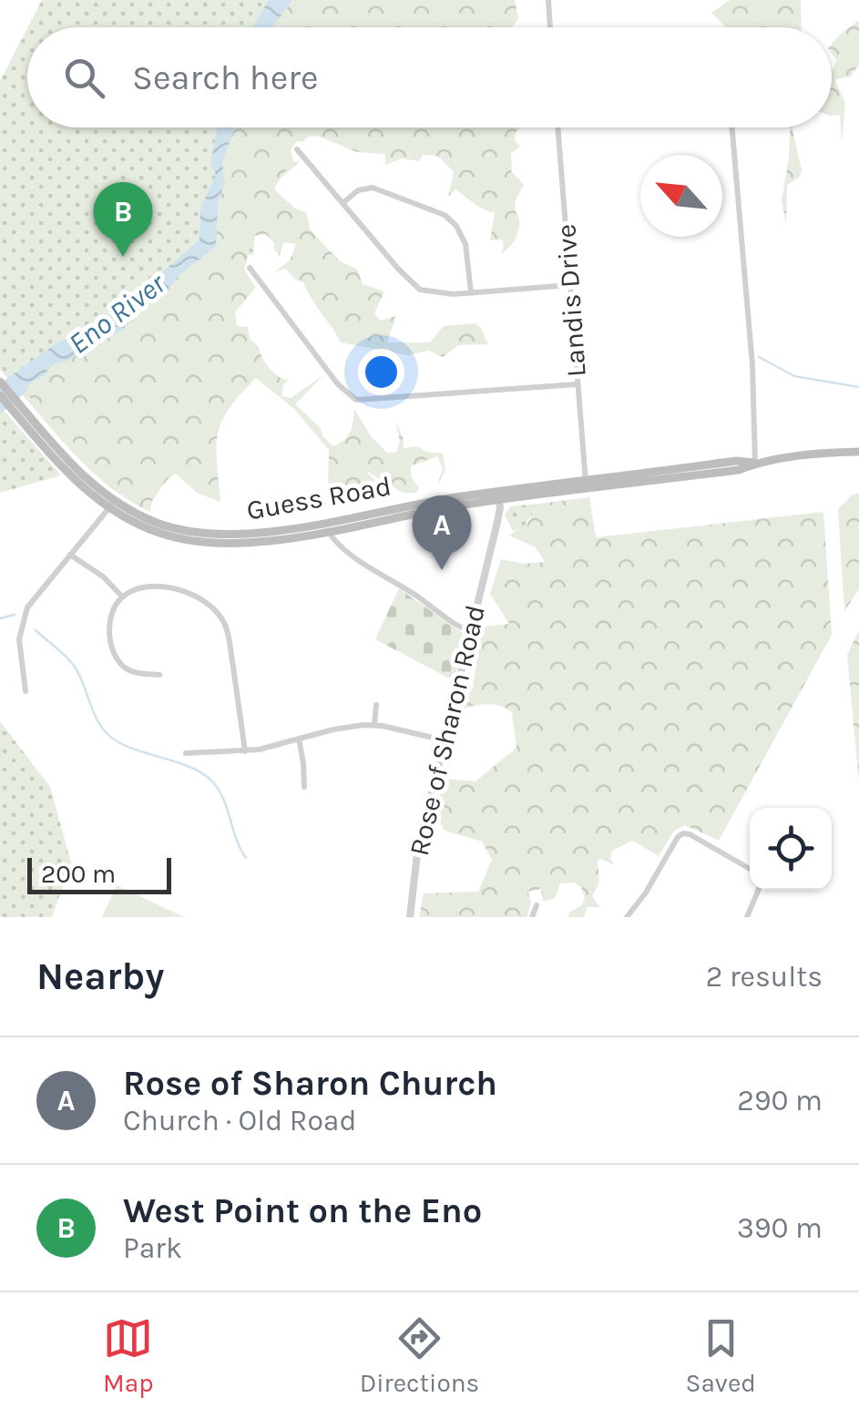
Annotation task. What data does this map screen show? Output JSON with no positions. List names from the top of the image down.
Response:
{
  "streets": {
    "main road": ["Guess Road"],
    "street": ["Landis Drive", "Rose of Sharon Road"]
  },
  "crossings": [
    ["Landis Drive", "Guess Road"],
    ["Guess Road", "Rose of Sharon Road"]
  ],
  "water": ["Eno River"],
  "scale_bar": "200 m",
  "north": "top left",
  "page": {
    "search": "Search here",
    "pins": ["B", "A"],
    "scale": "200 m",
    "heading": ["Nearby", "2 results"],
    "list": [
      {
        "mark": "A",
        "name": "Rose of Sharon Church",
        "note": "Church · Old Road",
        "value": "290 m"
      },
      {
        "mark": "B",
        "name": "West Point on the Eno",
        "note": "Park",
        "value": "390 m"
      }
    ],
    "nav": ["Map", "Directions", "Saved"]
  }
}
